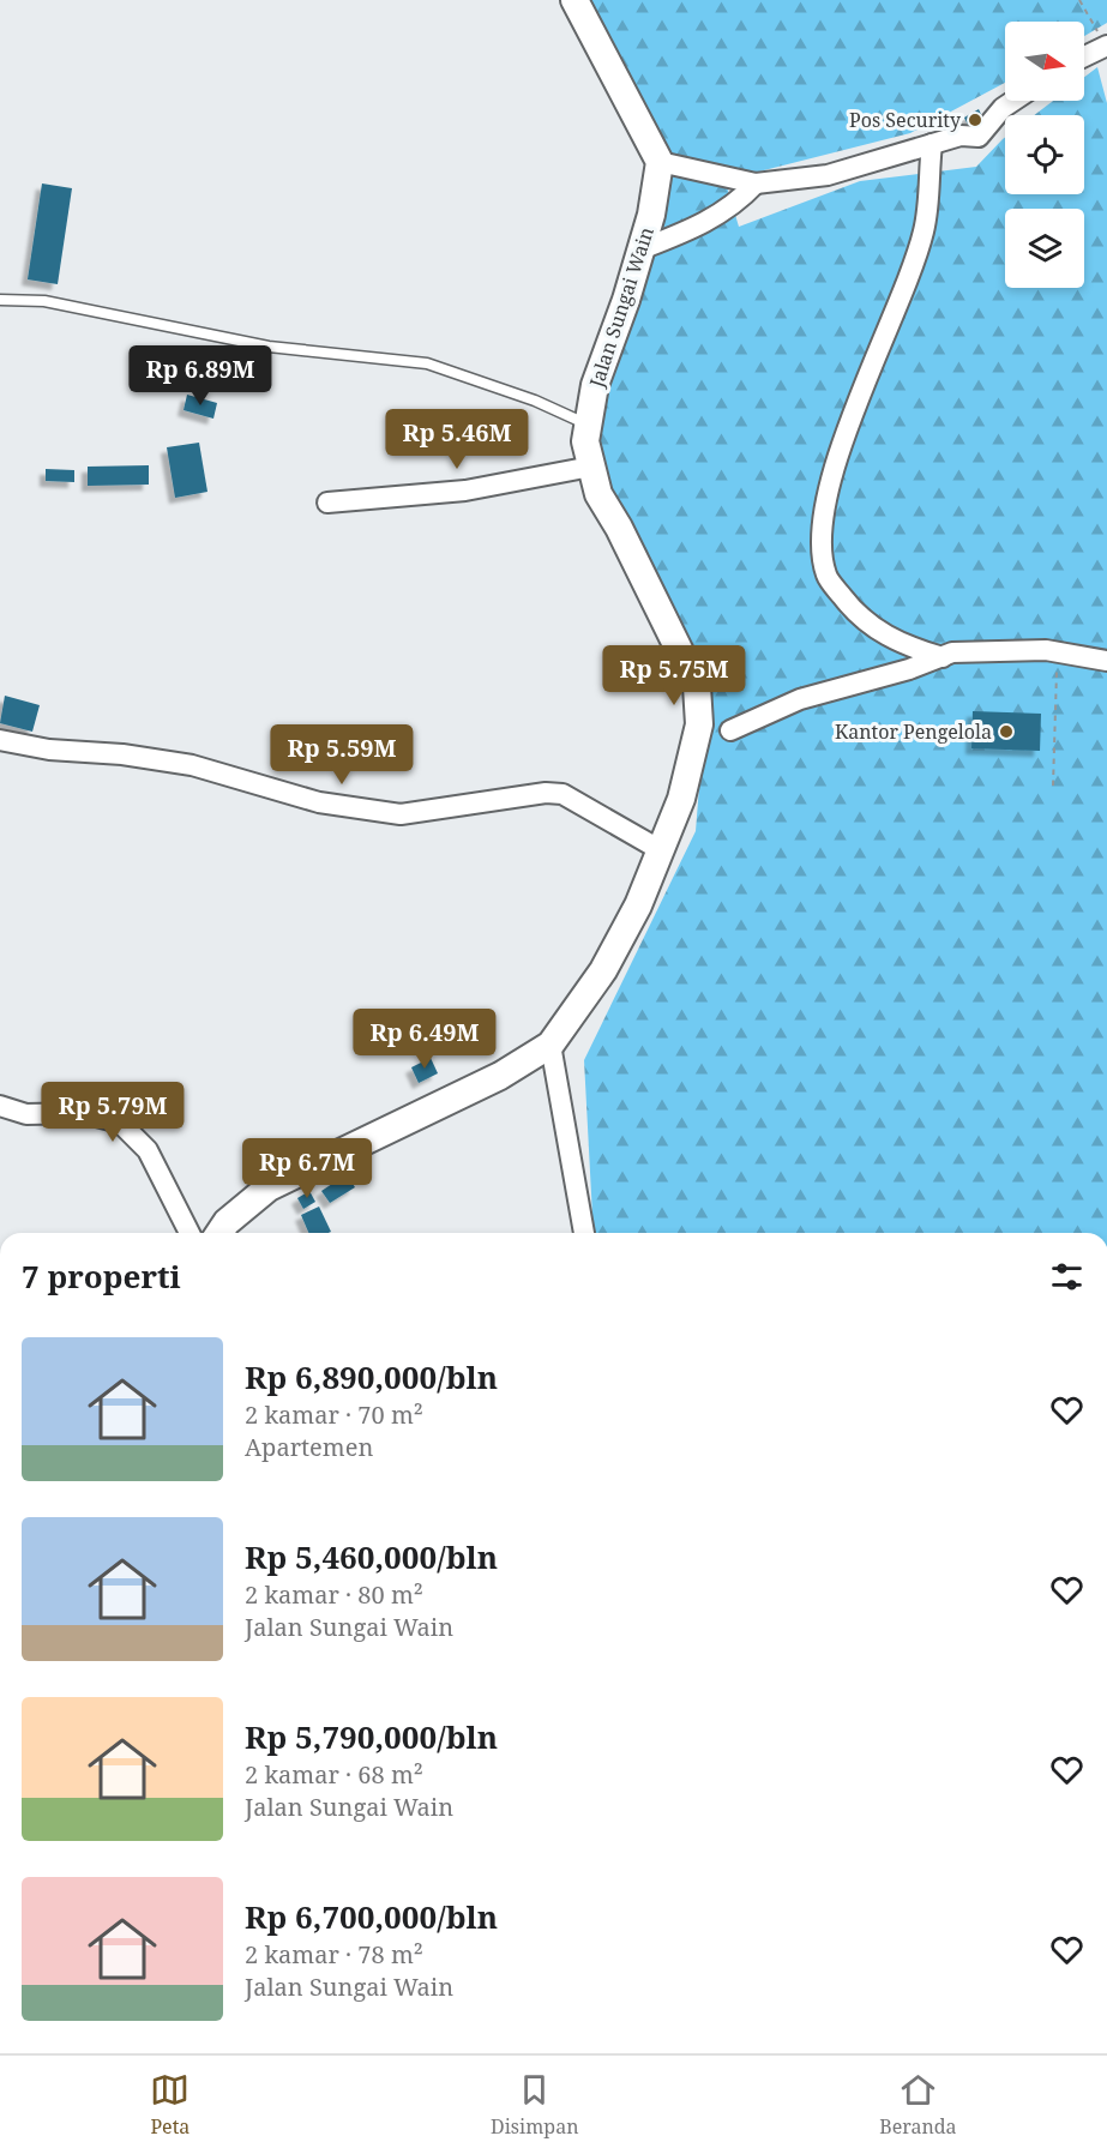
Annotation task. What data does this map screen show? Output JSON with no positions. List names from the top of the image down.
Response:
{
  "streets": {
    "street": ["Jalan Sungai Wain"]
  },
  "places": ["Pos Security", "Kantor Pengelola"],
  "north": "right",
  "page": {
    "price": [
      "Rp 6.89M",
      "Rp 5.46M",
      "Rp 5.75M",
      "Rp 5.59M",
      "Rp 6.49M",
      "Rp 5.79M",
      "Rp 6.7M"
    ],
    "heading": "7 properti",
    "list": [
      {
        "name": "Rp 6,890,000/bln",
        "note": "2 kamar · 70 m² · Apartemen"
      },
      {
        "name": "Rp 5,460,000/bln",
        "note": "2 kamar · 80 m² · Jalan Sungai Wain"
      },
      {
        "name": "Rp 5,790,000/bln",
        "note": "2 kamar · 68 m² · Jalan Sungai Wain"
      },
      {
        "name": "Rp 6,700,000/bln",
        "note": "2 kamar · 78 m² · Jalan Sungai Wain"
      }
    ],
    "tabs": ["Peta", "Disimpan", "Beranda"]
  }
}
